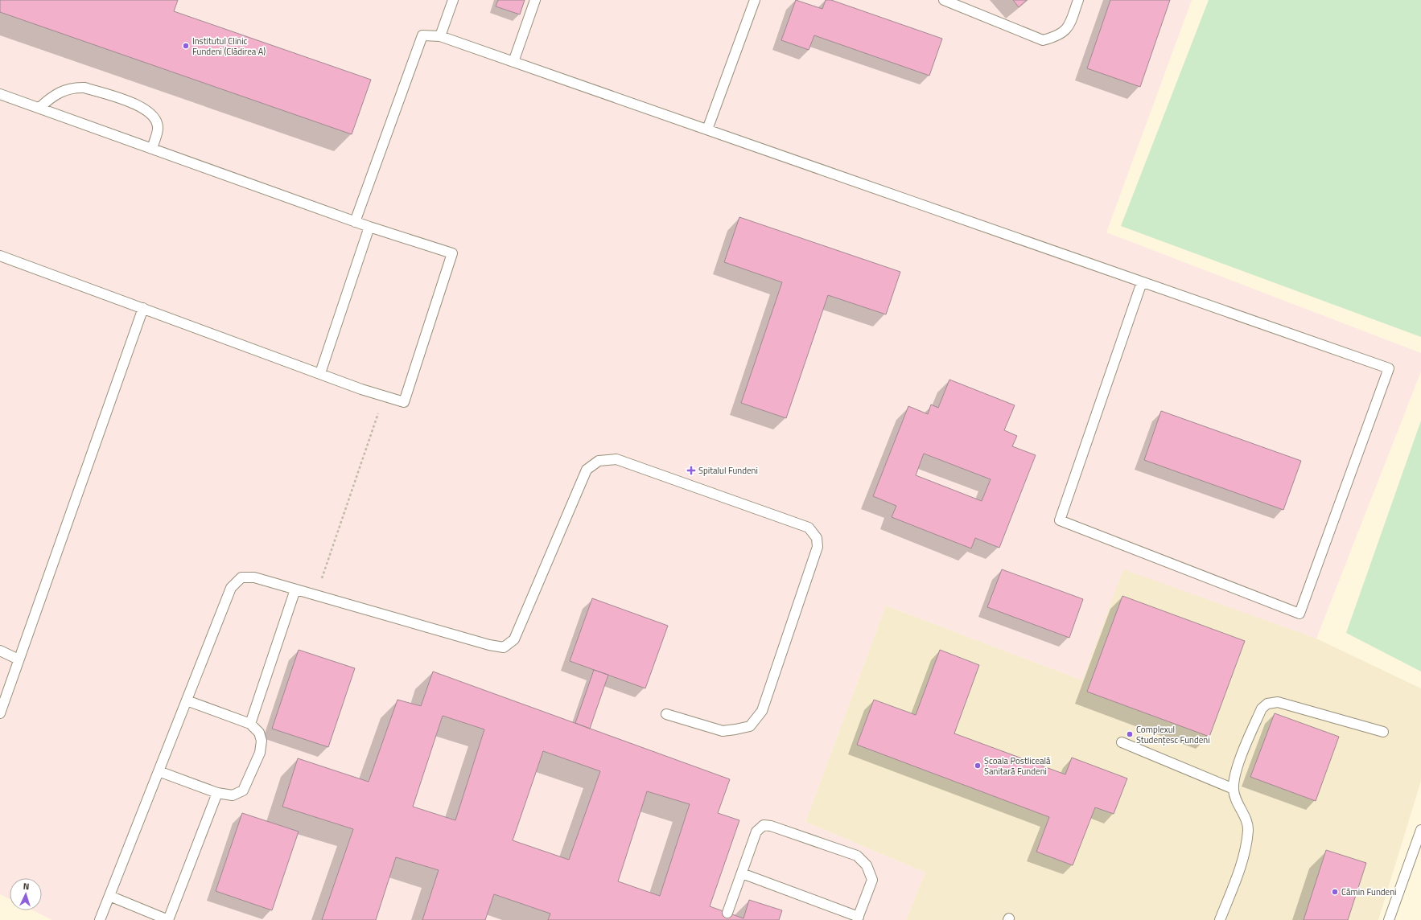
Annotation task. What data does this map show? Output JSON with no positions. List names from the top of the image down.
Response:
{
  "places": {
    "other": [
      "Institutul Clinic Fundeni (Clădirea A)",
      "Complexul Studențesc Fundeni",
      "Școala Postliceală Sanitară Fundeni",
      "Cămin Fundeni"
    ],
    "health": ["Spitalul Fundeni"]
  },
  "north": "top"
}
